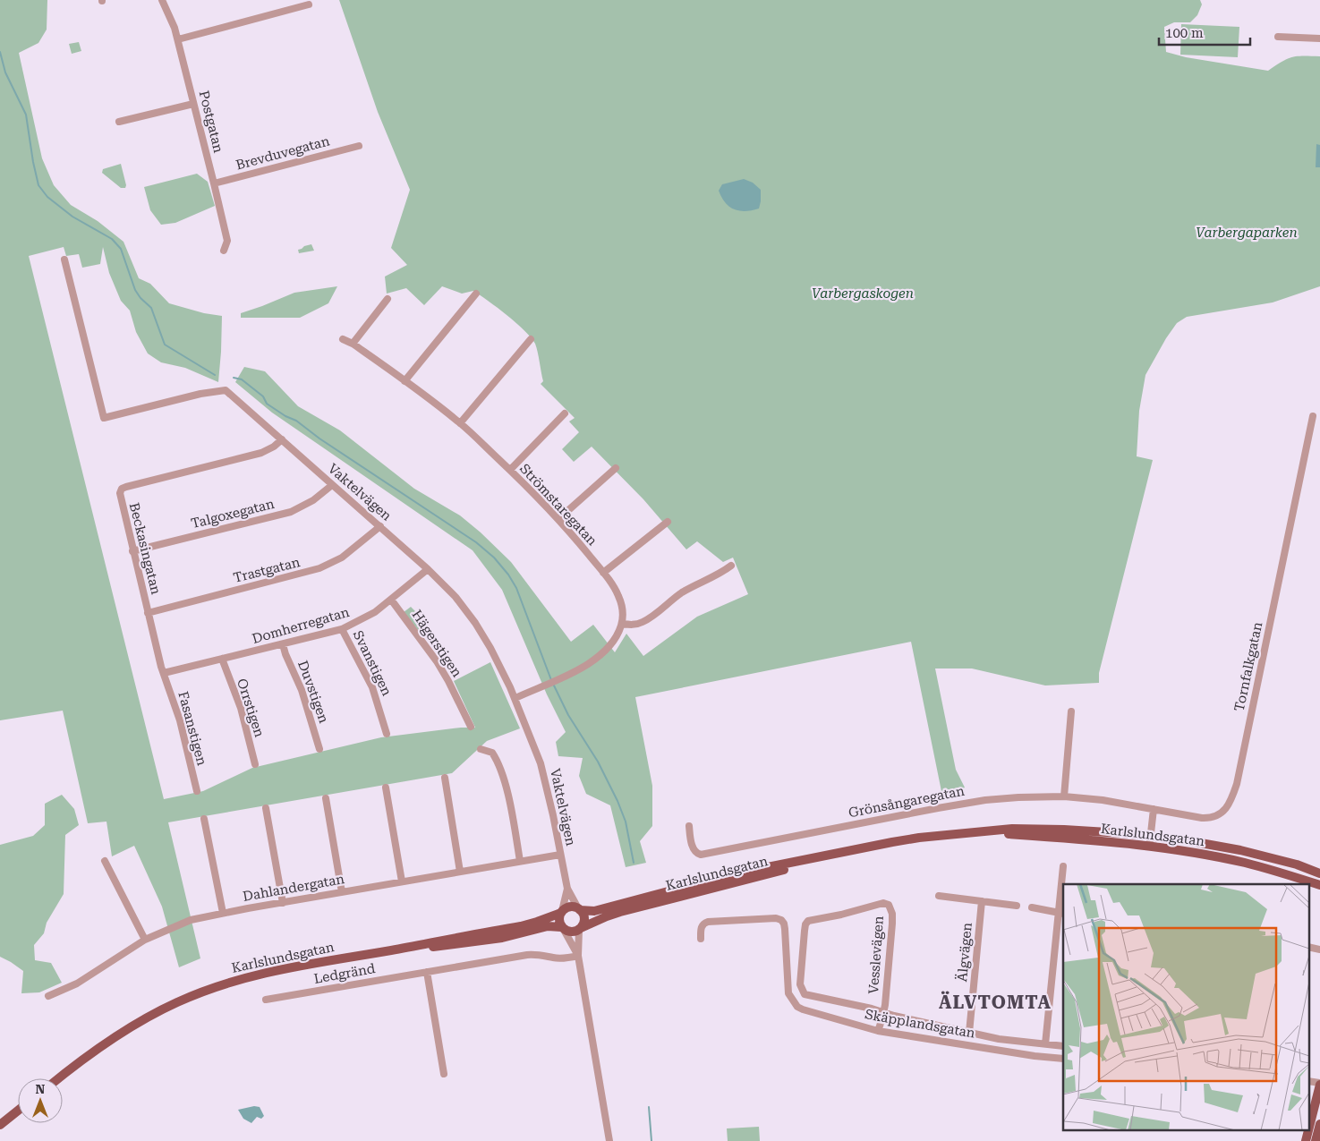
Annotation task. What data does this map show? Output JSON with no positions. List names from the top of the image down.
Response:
{
  "streets": {
    "main road": ["Karlslundsgatan"],
    "street": [
      "Postgatan",
      "Brevduvegatan",
      "Vaktelvägen",
      "Strömstaregatan",
      "Talgoxegatan",
      "Beckasingatan",
      "Trastgatan",
      "Domherregatan",
      "Hägerstigen",
      "Svanstigen",
      "Tornfalkgatan",
      "Duvstigen",
      "Orrstigen",
      "Fasanstigen",
      "Grönsångaregatan",
      "Dahlandergatan",
      "Älgvägen",
      "Vesslevägen",
      "Ledgränd",
      "Skäpplandsgatan"
    ]
  },
  "crossings": [
    ["Postgatan", "Brevduvegatan"],
    ["Vaktelvägen", "Strömstaregatan"],
    ["Vaktelvägen", "Talgoxegatan"],
    ["Vaktelvägen", "Beckasingatan"],
    ["Vaktelvägen", "Trastgatan"],
    ["Vaktelvägen", "Domherregatan"],
    ["Vaktelvägen", "Karlslundsgatan"],
    ["Vaktelvägen", "Dahlandergatan"],
    ["Talgoxegatan", "Beckasingatan"],
    ["Beckasingatan", "Trastgatan"],
    ["Beckasingatan", "Domherregatan"],
    ["Beckasingatan", "Fasanstigen"],
    ["Domherregatan", "Hägerstigen"],
    ["Domherregatan", "Svanstigen"],
    ["Domherregatan", "Duvstigen"],
    ["Domherregatan", "Orrstigen"],
    ["Domherregatan", "Fasanstigen"],
    ["Tornfalkgatan", "Grönsångaregatan"],
    ["Vesslevägen", "Skäpplandsgatan"]
  ],
  "districts": ["ÄLVTOMTA"],
  "parks": ["Varbergaparken", "Varbergaskogen"],
  "scale_bar": "100 m",
  "north": "top"
}
